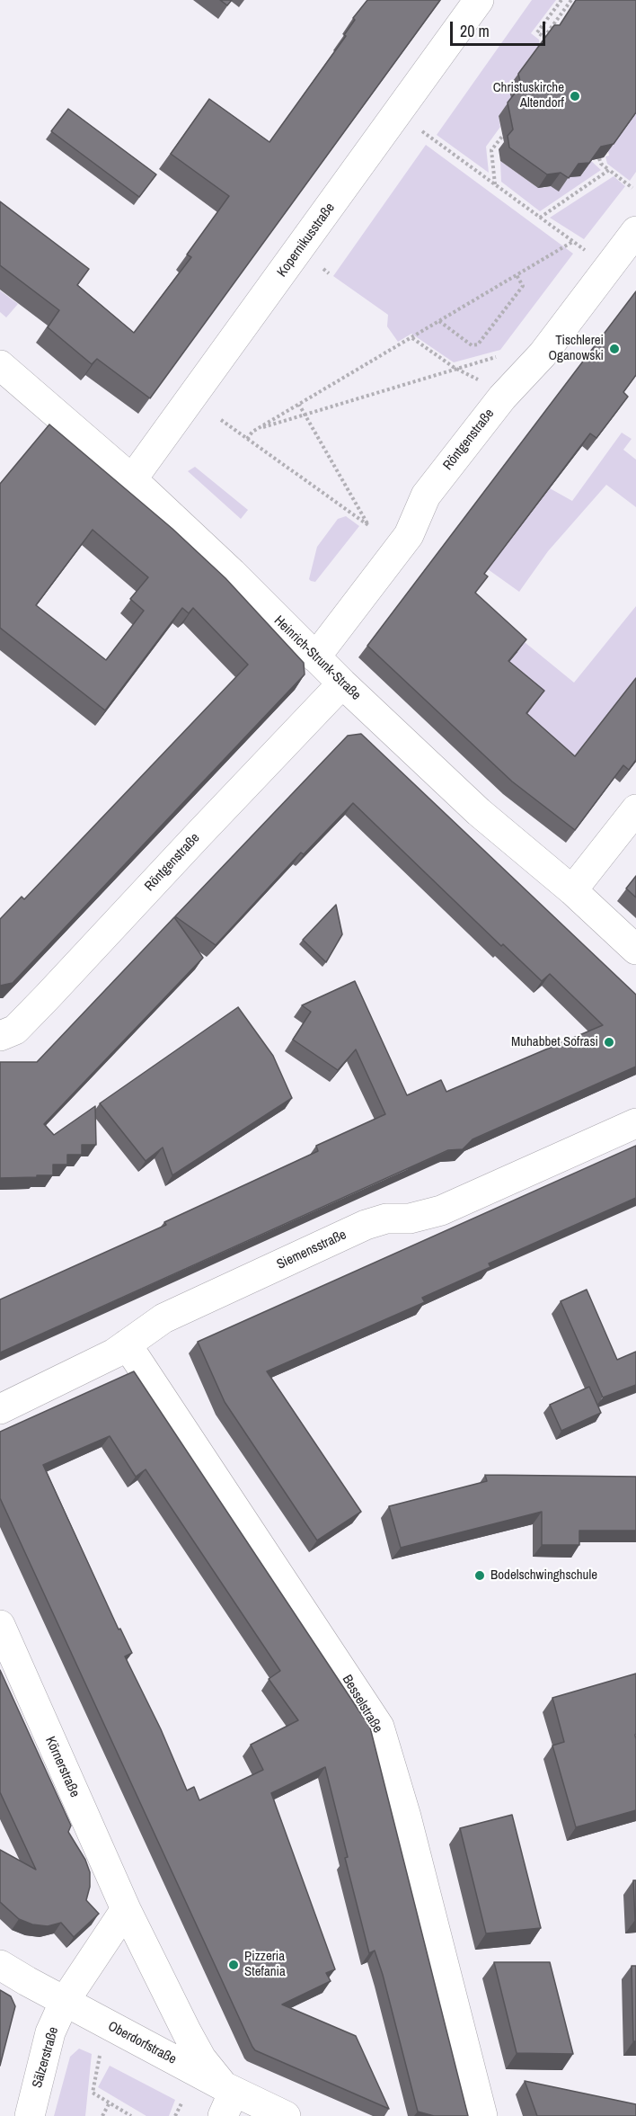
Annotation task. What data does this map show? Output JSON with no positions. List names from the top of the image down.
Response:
{
  "streets": {
    "street": [
      "Kopernikusstraße",
      "Röntgenstraße",
      "Heinrich-Strunk-Straße",
      "Siemensstraße",
      "Besselstraße",
      "Körnerstraße",
      "Oberdorfstraße",
      "Sälzerstraße"
    ]
  },
  "crossings": [
    ["Kopernikusstraße", "Heinrich-Strunk-Straße"],
    ["Röntgenstraße", "Heinrich-Strunk-Straße"],
    ["Siemensstraße", "Besselstraße"],
    ["Körnerstraße", "Oberdorfstraße"],
    ["Oberdorfstraße", "Sälzerstraße"]
  ],
  "places": [
    "Christuskirche Altendorf",
    "Tischlerei Oganowski",
    "Muhabbet Sofrasi",
    "Bodelschwinghschule",
    "Pizzeria Stefania"
  ],
  "scale_bar": "20 m"
}
